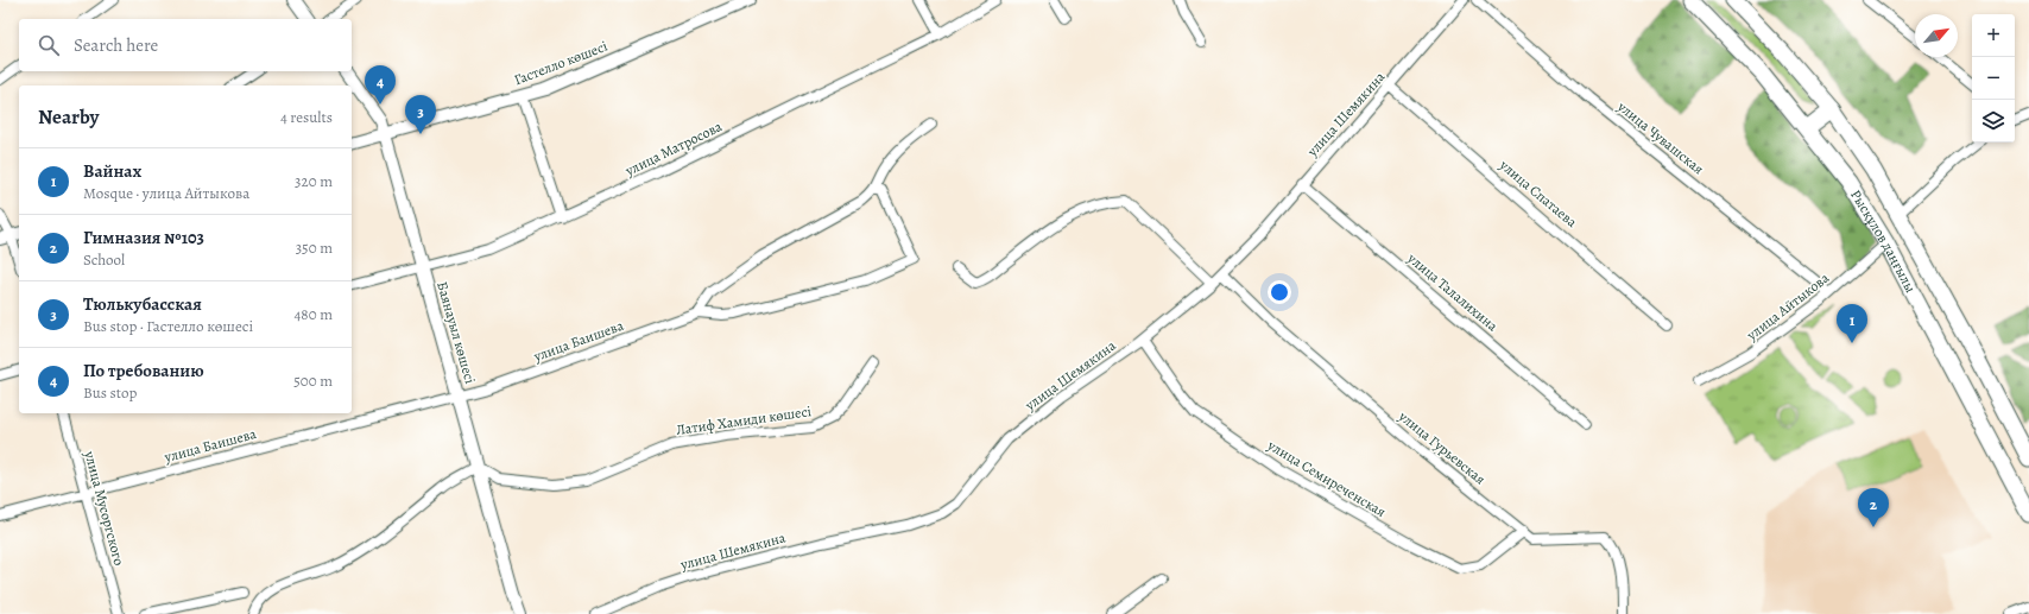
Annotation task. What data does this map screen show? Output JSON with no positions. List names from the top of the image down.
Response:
{
  "streets": {
    "main road": ["Рысқұлов даңғылы"],
    "street": [
      "Гастелло көшесі",
      "улица Шемякина",
      "улица Чувашская",
      "улица Матросова",
      "улица Спатаева",
      "улица Талалихина",
      "улица Айтыкова",
      "Баянауыл көшесі",
      "улица Баишева",
      "Латиф Хамиди көшесі",
      "улица Гурьевская",
      "улица Семиреченская",
      "улица Мусоргского"
    ]
  },
  "crossings": [
    ["Гастелло көшесі", "Баянауыл көшесі"],
    ["улица Шемякина", "улица Спатаева"],
    ["улица Шемякина", "улица Талалихина"],
    ["улица Шемякина", "улица Гурьевская"],
    ["улица Шемякина", "улица Семиреченская"],
    ["улица Чувашская", "улица Айтыкова"],
    ["улица Матросова", "Баянауыл көшесі"],
    ["Рысқұлов даңғылы", "улица Айтыкова"],
    ["Баянауыл көшесі", "улица Баишева"],
    ["Баянауыл көшесі", "Латиф Хамиди көшесі"],
    ["улица Баишева", "улица Мусоргского"],
    ["улица Гурьевская", "улица Семиреченская"]
  ],
  "north": "top right",
  "page": {
    "map_buttons": ["+", "−"],
    "search": "Search here",
    "pins": [
      "4",
      "3",
      "1",
      "2"
    ],
    "heading": ["Nearby", "4 results"],
    "list": [
      {
        "mark": "1",
        "name": "Вайнах",
        "note": "Mosque · улица Айтыкова",
        "value": "320 m"
      },
      {
        "mark": "2",
        "name": "Гимназия №103",
        "note": "School",
        "value": "350 m"
      },
      {
        "mark": "3",
        "name": "Тюлькубасская",
        "note": "Bus stop · Гастелло көшесі",
        "value": "480 m"
      },
      {
        "mark": "4",
        "name": "По требованию",
        "note": "Bus stop",
        "value": "500 m"
      }
    ]
  }
}
